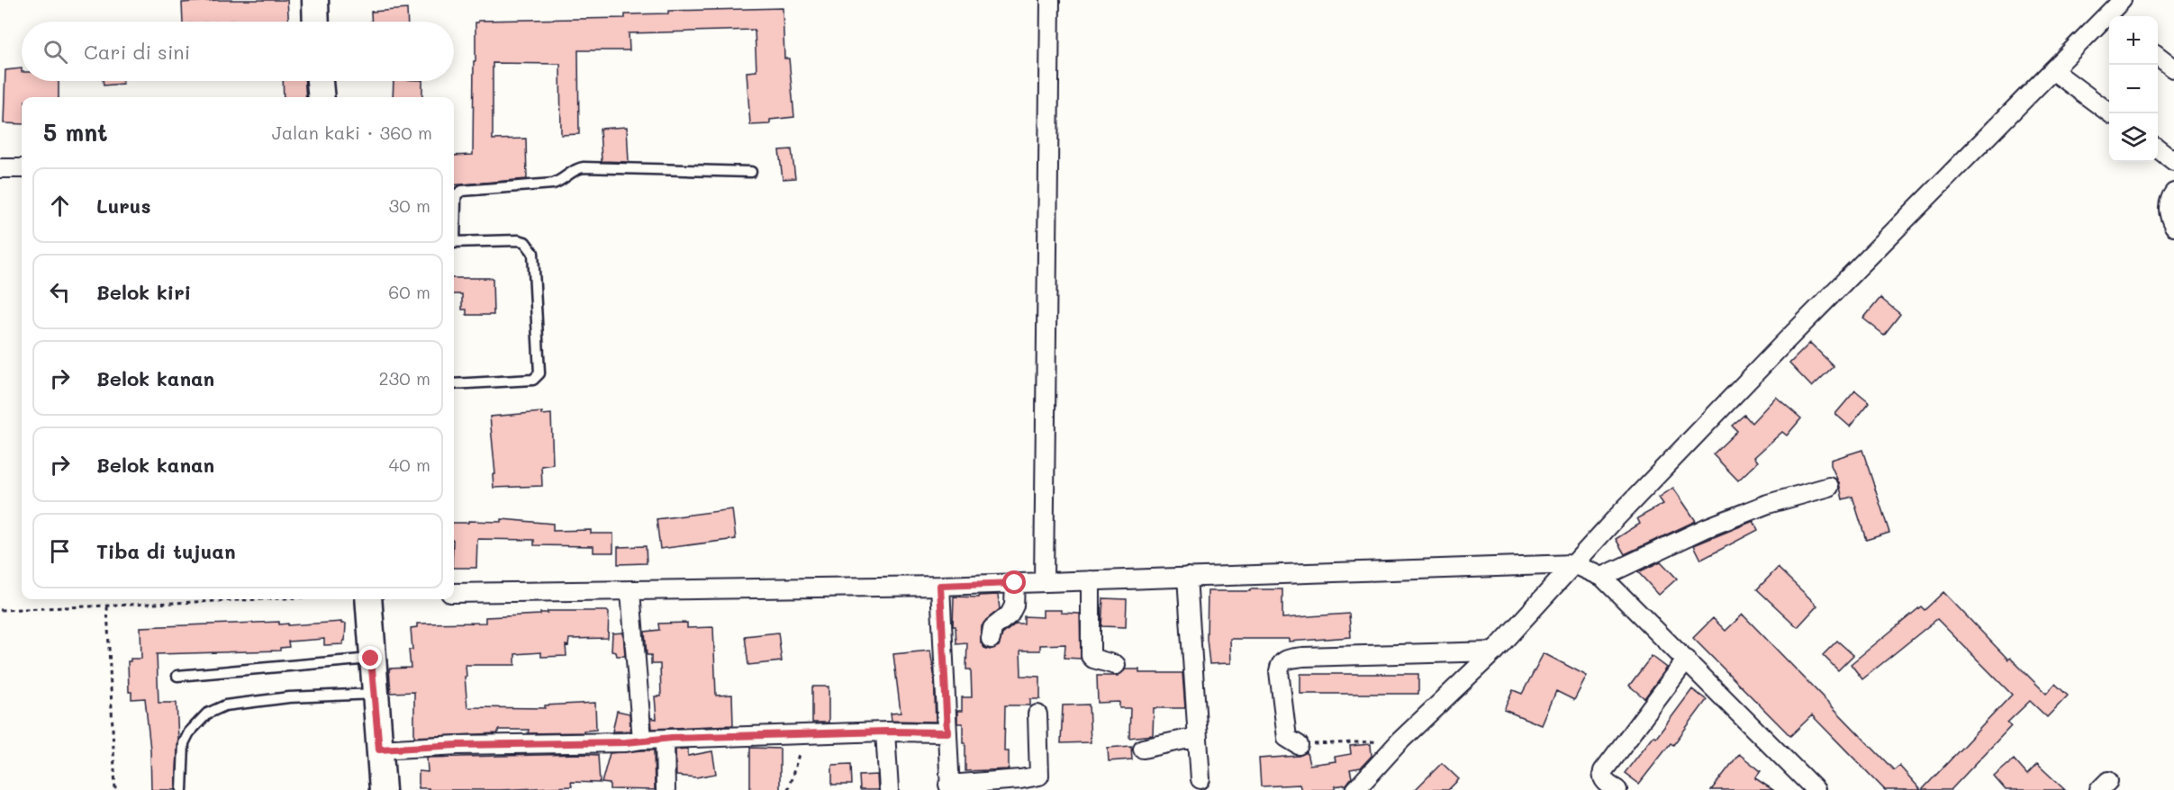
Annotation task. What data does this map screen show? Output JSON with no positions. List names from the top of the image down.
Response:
{
  "page": {
    "map_buttons": ["+", "−"],
    "search": "Cari di sini",
    "heading": ["5 mnt", "Jalan kaki · 360 m"],
    "list": [
      ["Lurus", "30 m"],
      ["Belok kiri", "60 m"],
      ["Belok kanan", "230 m"],
      ["Belok kanan", "40 m"],
      "Tiba di tujuan"
    ]
  }
}
